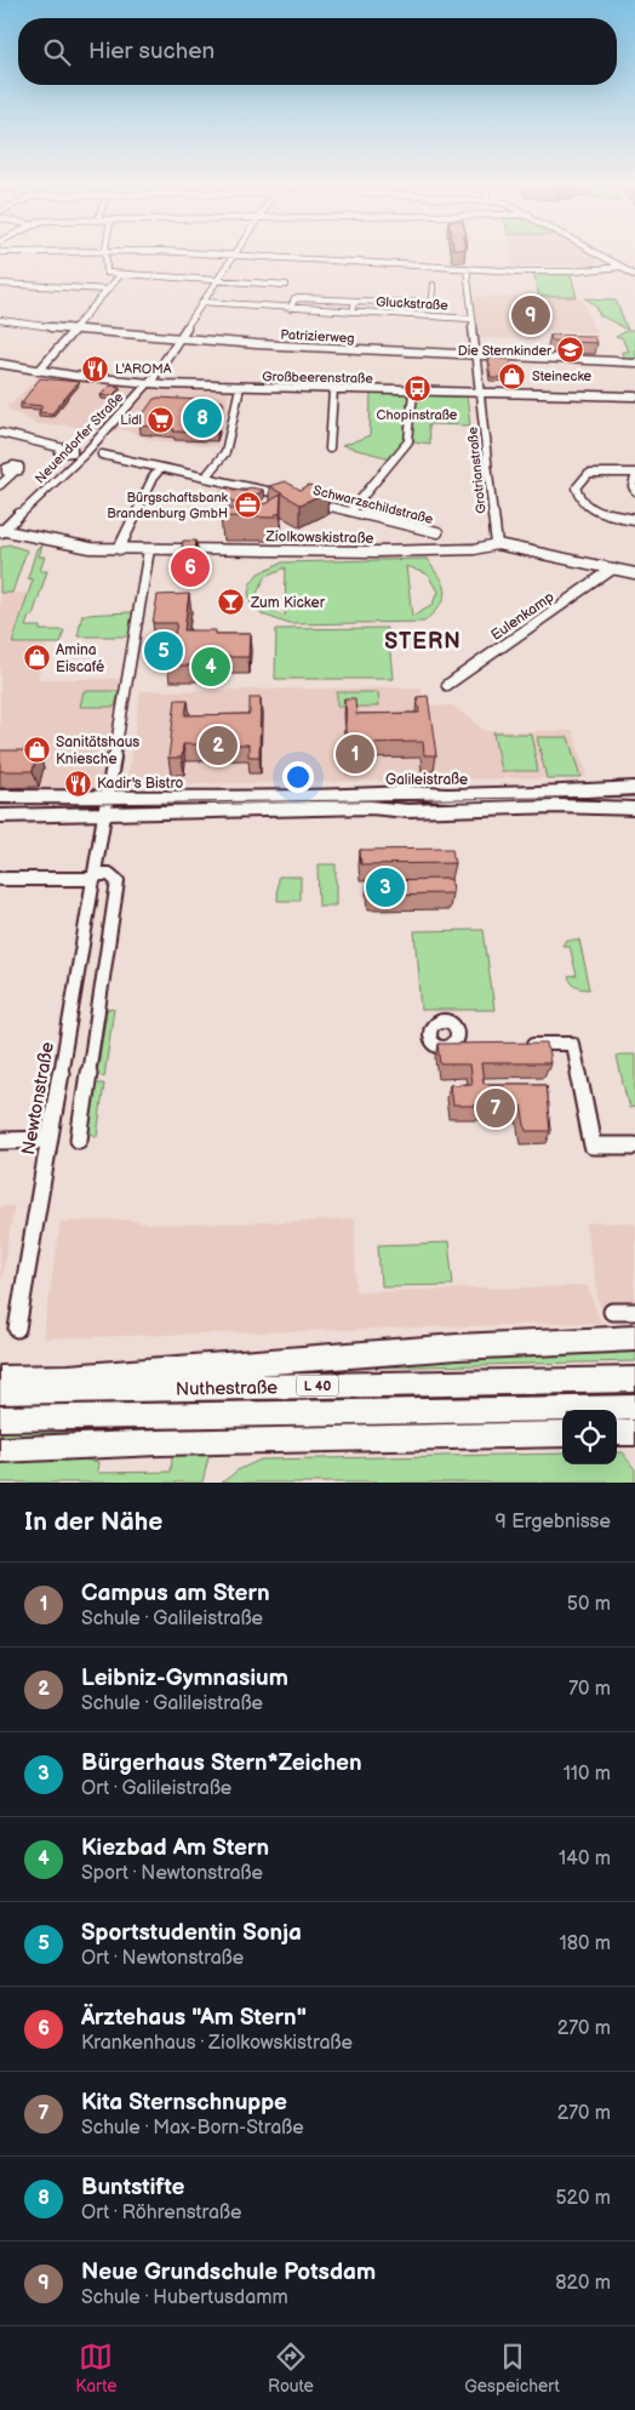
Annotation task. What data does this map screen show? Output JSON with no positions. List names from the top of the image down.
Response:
{
  "streets": {
    "highway": ["L 40", "Nuthestraße"],
    "street": [
      "Gluckstraße",
      "Patrizierweg",
      "Großbeerenstraße",
      "Neuendorfer Straße",
      "Grotrianstraße",
      "Schwarzschildstraße",
      "Ziolkowskistraße",
      "Eulenkamp",
      "Galileistraße",
      "Newtonstraße"
    ]
  },
  "crossings": [
    ["Gluckstraße", "Neuendorfer Straße"],
    ["Patrizierweg", "Neuendorfer Straße"],
    ["Patrizierweg", "Grotrianstraße"],
    ["Großbeerenstraße", "Neuendorfer Straße"],
    ["Großbeerenstraße", "Grotrianstraße"],
    ["Neuendorfer Straße", "Ziolkowskistraße"],
    ["Grotrianstraße", "Ziolkowskistraße"],
    ["Ziolkowskistraße", "Eulenkamp"],
    ["Ziolkowskistraße", "Newtonstraße"],
    ["Galileistraße", "Newtonstraße"]
  ],
  "districts": ["STERN"],
  "places": {
    "school or university": ["Die Sternkinder"],
    "restaurant": ["L'AROMA", "Kadir's Bistro"],
    "shop": ["Steinecke", "Amina Eiscafé", "Sanitätshaus Kniesche"],
    "bus stop": ["Chopinstraße"],
    "supermarket": ["Lidl"],
    "office": ["Bürgschaftsbank Brandenburg GmbH"],
    "bar": ["Zum Kicker"]
  },
  "page": {
    "search": "Hier suchen",
    "pins": [
      "9",
      "8",
      "6",
      "5",
      "4",
      "2",
      "1",
      "3",
      "7"
    ],
    "heading": ["In der Nähe", "9 Ergebnisse"],
    "list": [
      {
        "mark": "1",
        "name": "Campus am Stern",
        "note": "Schule · Galileistraße",
        "value": "50 m"
      },
      {
        "mark": "2",
        "name": "Leibniz-Gymnasium",
        "note": "Schule · Galileistraße",
        "value": "70 m"
      },
      {
        "mark": "3",
        "name": "Bürgerhaus Stern*Zeichen",
        "note": "Ort · Galileistraße",
        "value": "110 m"
      },
      {
        "mark": "4",
        "name": "Kiezbad Am Stern",
        "note": "Sport · Newtonstraße",
        "value": "140 m"
      },
      {
        "mark": "5",
        "name": "Sportstudentin Sonja",
        "note": "Ort · Newtonstraße",
        "value": "180 m"
      },
      {
        "mark": "6",
        "name": "Ärztehaus \"Am Stern\"",
        "note": "Krankenhaus · Ziolkowskistraße",
        "value": "270 m"
      },
      {
        "mark": "7",
        "name": "Kita Sternschnuppe",
        "note": "Schule · Max-Born-Straße",
        "value": "270 m"
      },
      {
        "mark": "8",
        "name": "Buntstifte",
        "note": "Ort · Röhrenstraße",
        "value": "520 m"
      },
      {
        "mark": "9",
        "name": "Neue Grundschule Potsdam",
        "note": "Schule · Hubertusdamm",
        "value": "820 m"
      }
    ],
    "nav": ["Karte", "Route", "Gespeichert"]
  }
}
